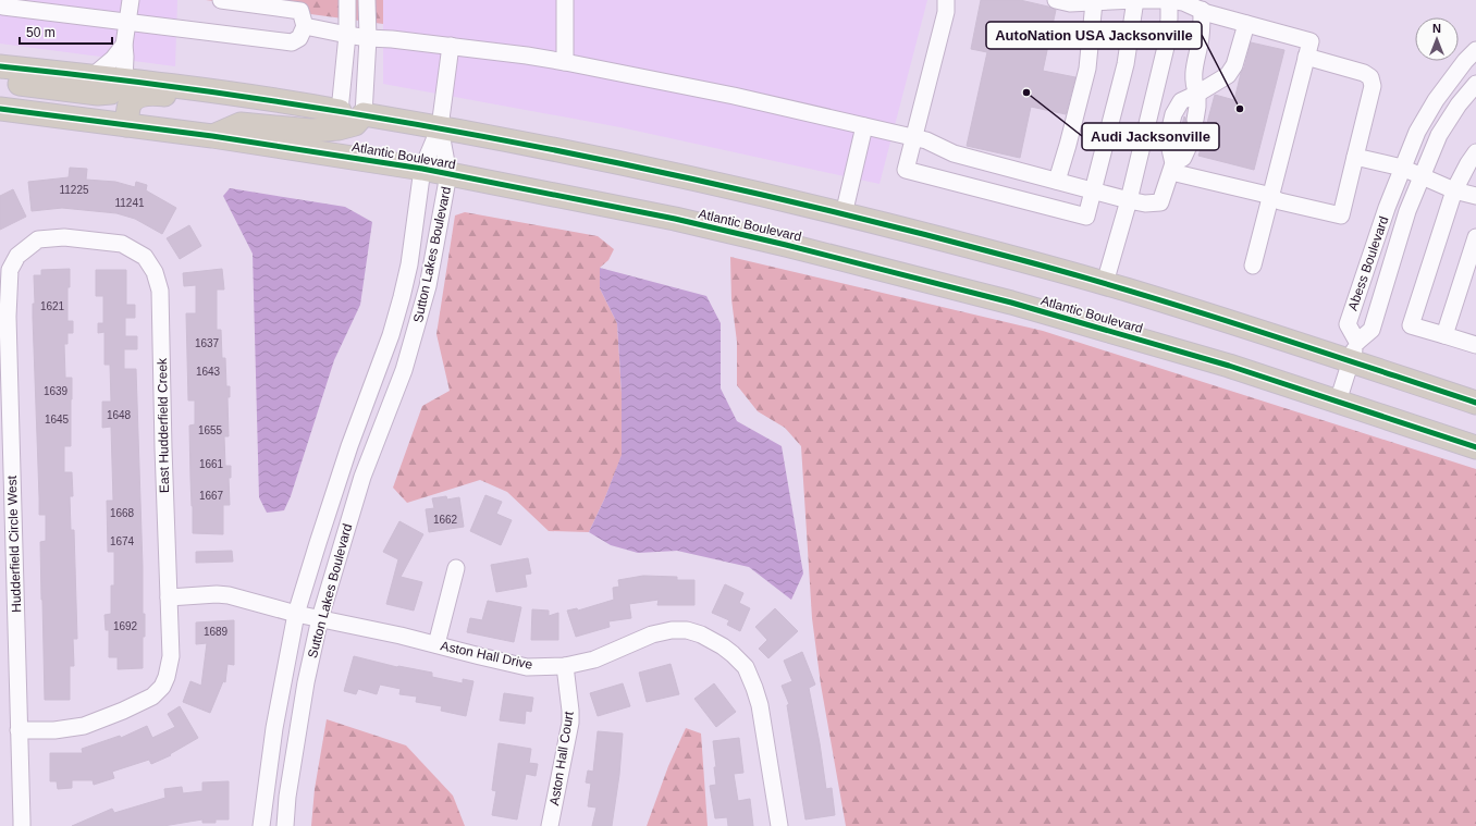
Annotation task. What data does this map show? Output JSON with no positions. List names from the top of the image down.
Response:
{
  "streets": {
    "highway": ["Atlantic Boulevard"],
    "street": [
      "Sutton Lakes Boulevard",
      "Abess Boulevard",
      "East Hudderfield Creek",
      "Hudderfield Circle West",
      "Aston Hall Drive",
      "Aston Hall Court"
    ]
  },
  "crossings": [
    ["Atlantic Boulevard", "Sutton Lakes Boulevard"],
    ["Sutton Lakes Boulevard", "Aston Hall Drive"],
    ["East Hudderfield Creek", "Hudderfield Circle West"],
    ["East Hudderfield Creek", "Aston Hall Drive"],
    ["Aston Hall Drive", "Aston Hall Court"]
  ],
  "places": ["Audi Jacksonville", "AutoNation USA Jacksonville"],
  "house_numbers": [
    "11225",
    "11241",
    "1621",
    "1637",
    "1643",
    "1639",
    "1648",
    "1645",
    "1655",
    "1661",
    "1667",
    "1668",
    "1662",
    "1674",
    "1692",
    "1689"
  ],
  "scale_bar": "50 m",
  "north": "top"
}
